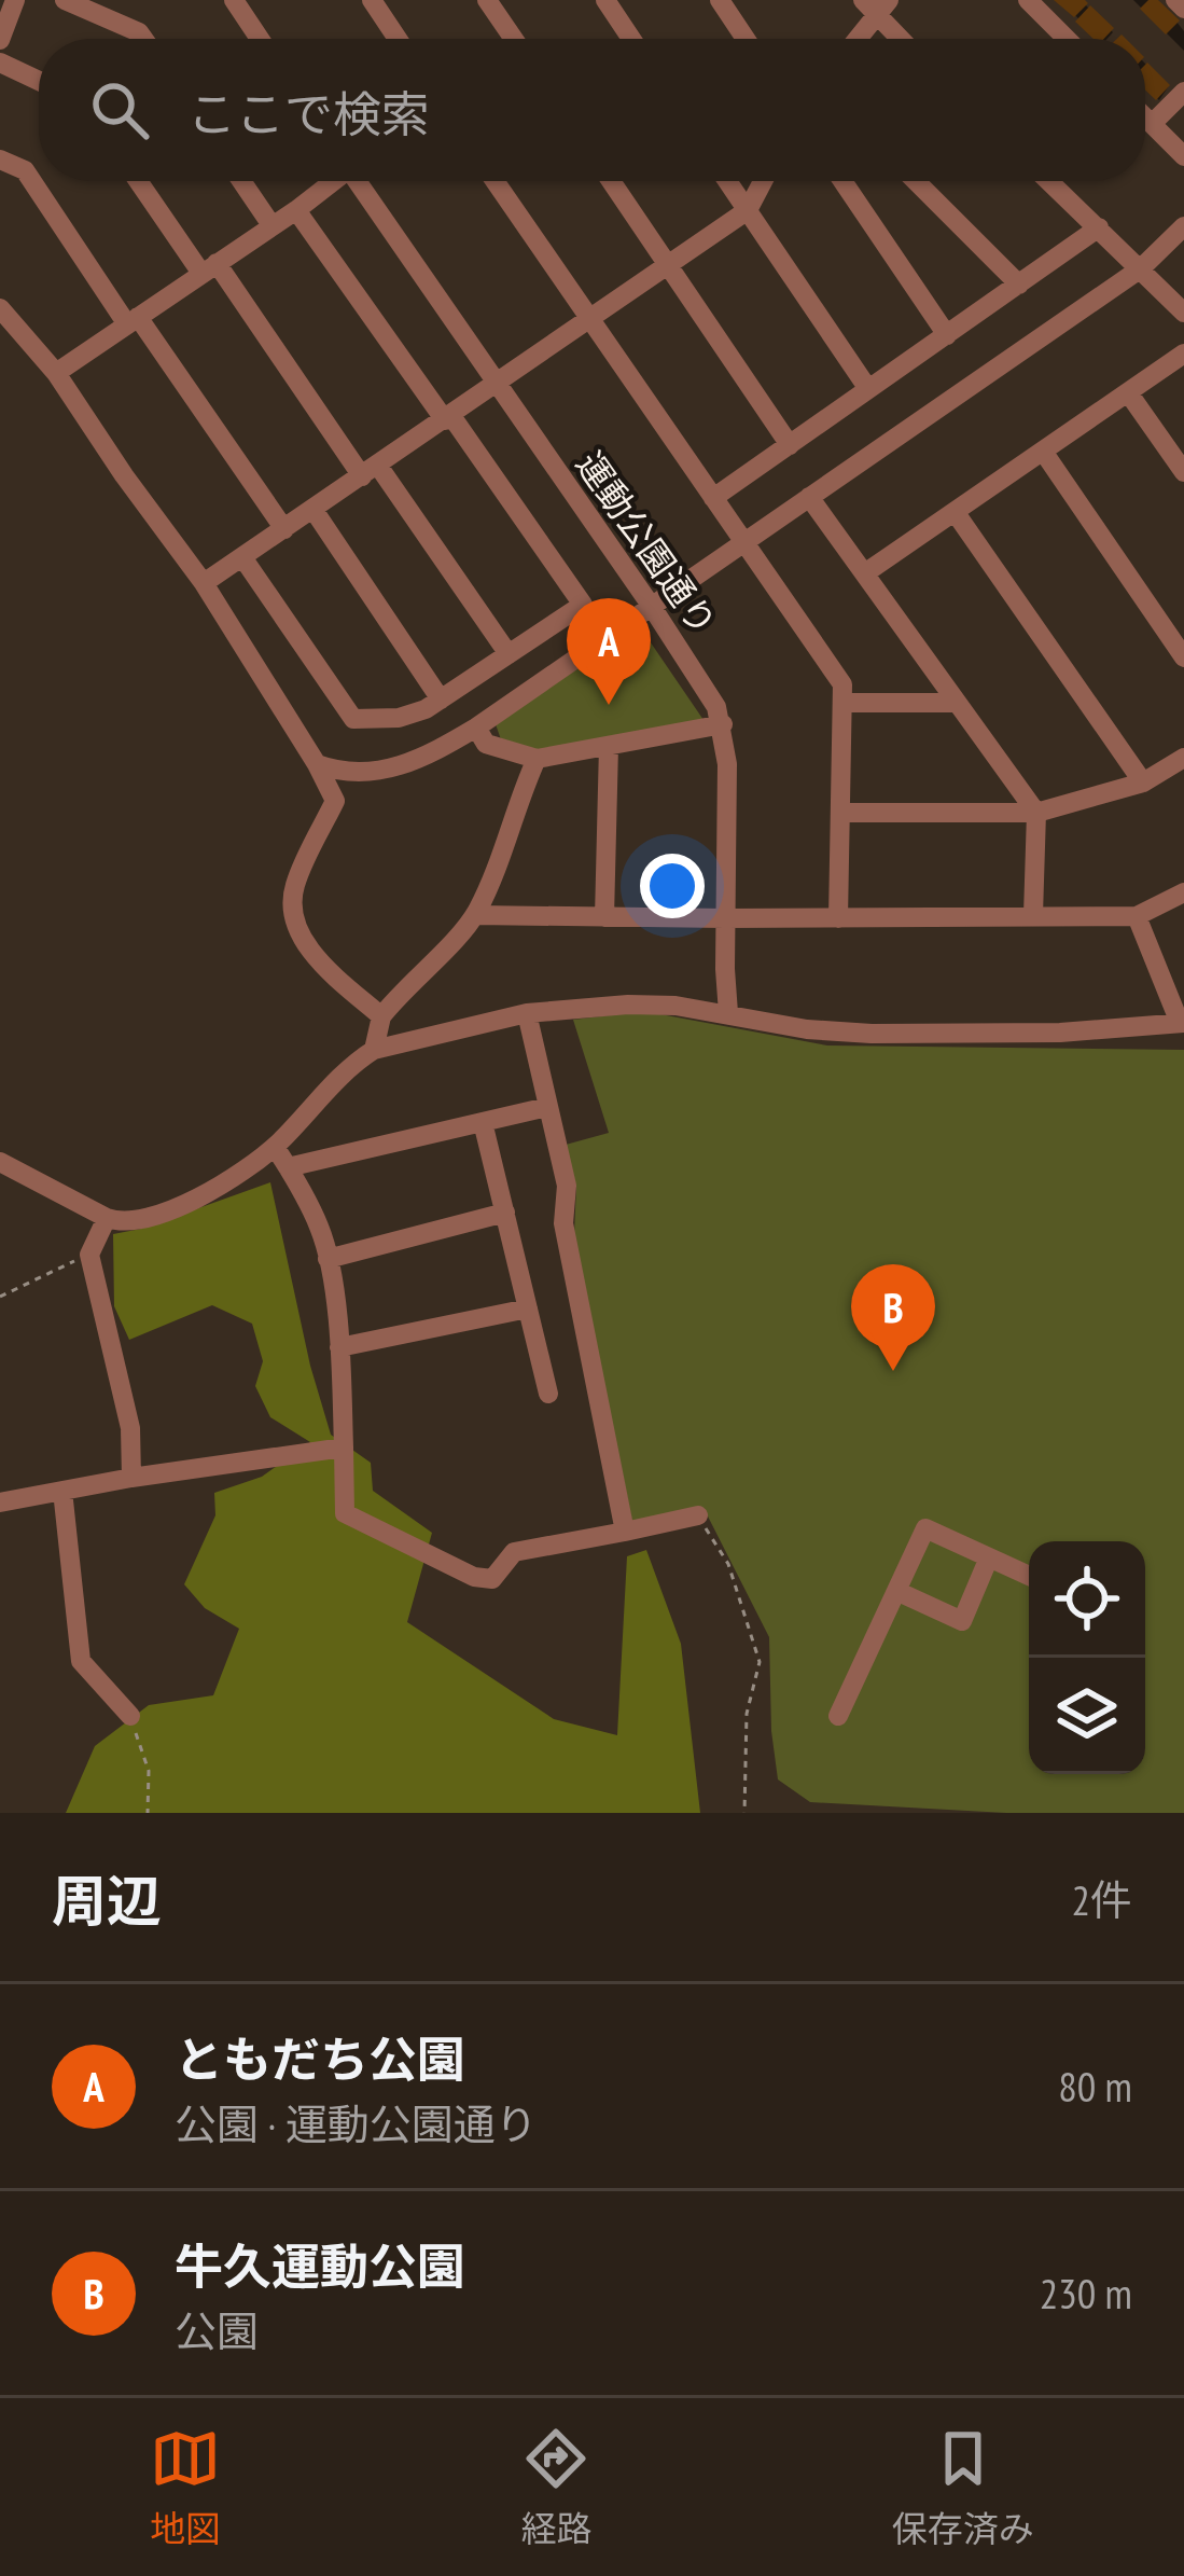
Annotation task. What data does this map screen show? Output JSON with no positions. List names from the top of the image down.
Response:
{
  "streets": {
    "street": ["運動公園通り"]
  },
  "page": {
    "search": "ここで検索",
    "pins": ["A", "B"],
    "heading": ["周辺", "2件"],
    "list": [
      {
        "mark": "A",
        "name": "ともだち公園",
        "note": "公園 · 運動公園通り",
        "value": "80 m"
      },
      {
        "mark": "B",
        "name": "牛久運動公園",
        "note": "公園",
        "value": "230 m"
      }
    ],
    "nav": ["地図", "経路", "保存済み"]
  }
}
